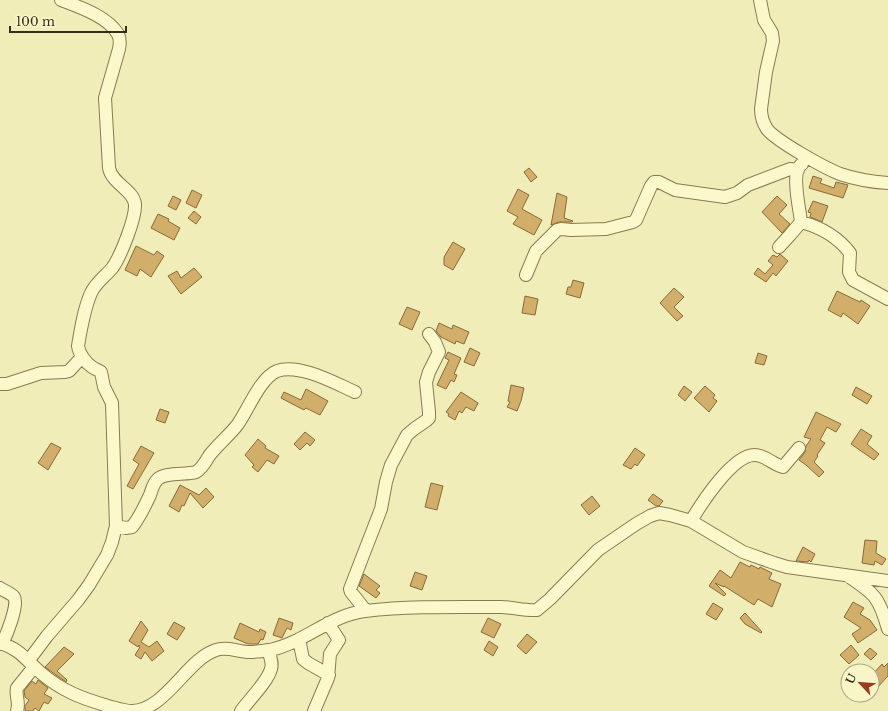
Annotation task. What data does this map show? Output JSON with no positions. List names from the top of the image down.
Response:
{
  "scale_bar": "100 m",
  "north": "top left"
}
